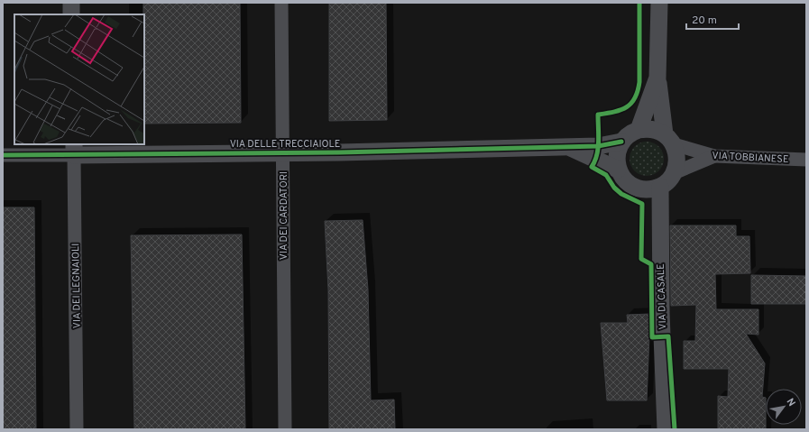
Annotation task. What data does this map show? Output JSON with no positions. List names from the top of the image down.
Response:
{
  "streets": {
    "street": [
      "VIA DELLE TRECCIAIOLE",
      "VIA TOBBIANESE",
      "VIA DEI CARDATORI",
      "VIA DEI LEGNAIOLI",
      "VIA DI CASALE"
    ]
  },
  "crossings": [
    ["VIA DELLE TRECCIAIOLE", "VIA TOBBIANESE"],
    ["VIA DELLE TRECCIAIOLE", "VIA DEI CARDATORI"],
    ["VIA DELLE TRECCIAIOLE", "VIA DEI LEGNAIOLI"],
    ["VIA DELLE TRECCIAIOLE", "VIA DI CASALE"],
    ["VIA TOBBIANESE", "VIA DI CASALE"]
  ],
  "scale_bar": "20 m",
  "north": "top right"
}
